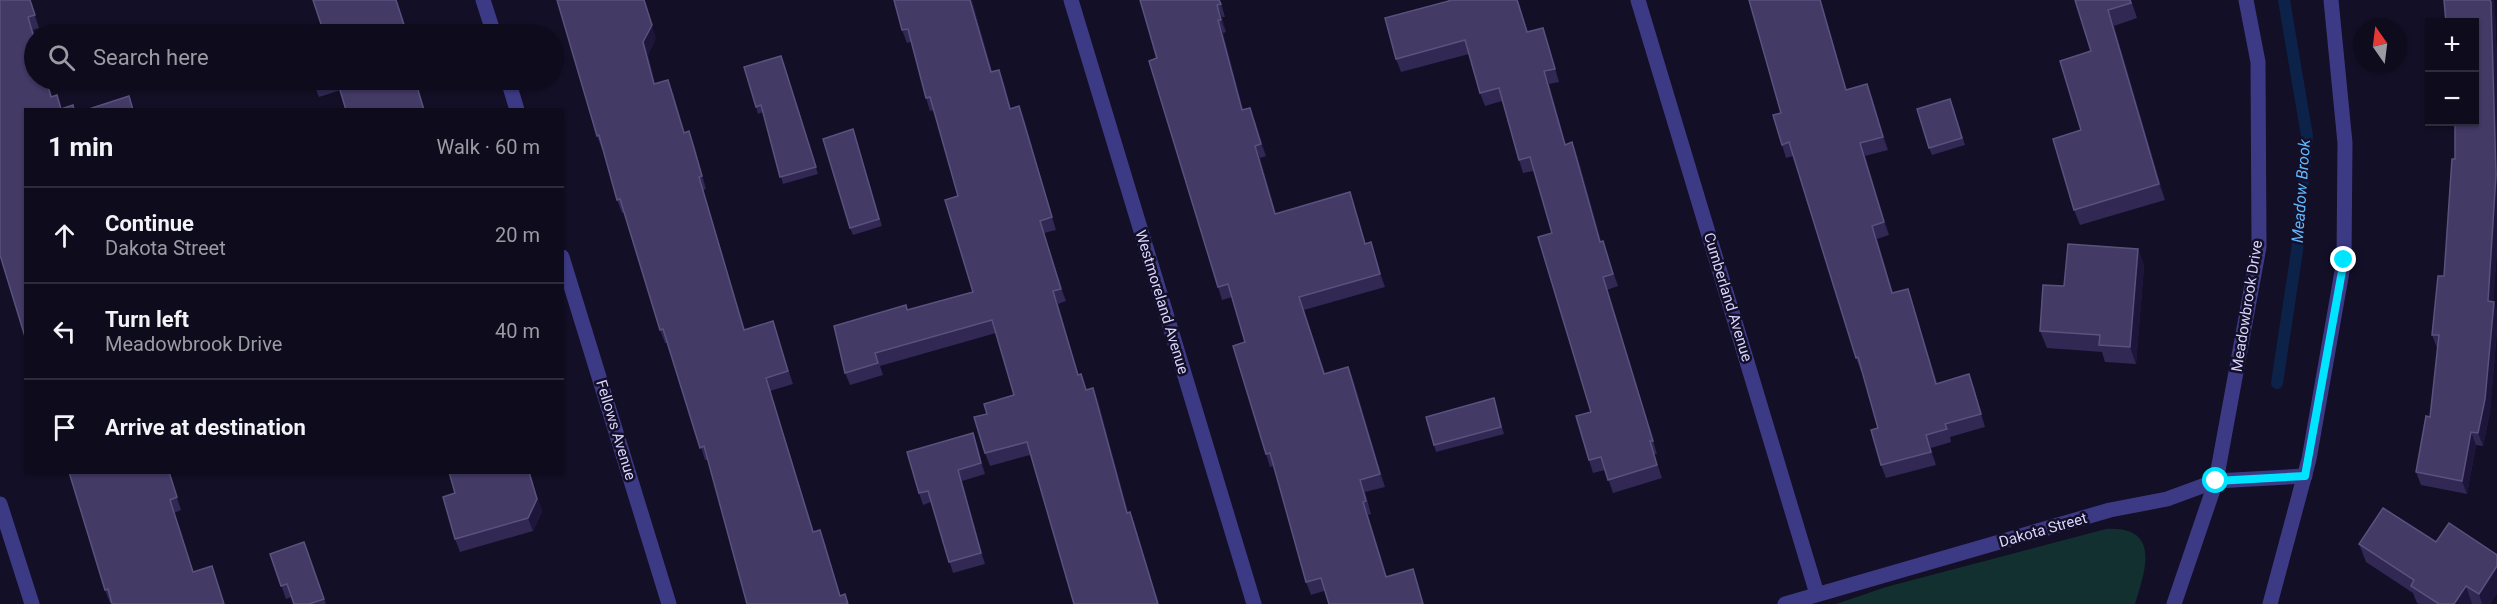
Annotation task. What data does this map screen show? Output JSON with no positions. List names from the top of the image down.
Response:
{
  "streets": {
    "street": [
      "Cumberland Avenue",
      "Westmoreland Avenue",
      "Meadowbrook Drive",
      "Fellows Avenue",
      "Dakota Street"
    ]
  },
  "crossings": [
    ["Cumberland Avenue", "Dakota Street"],
    ["Meadowbrook Drive", "Dakota Street"]
  ],
  "water": ["Meadow Brook"],
  "north": "top",
  "page": {
    "map_buttons": ["+", "−"],
    "search": "Search here",
    "heading": ["1 min", "Walk · 60 m"],
    "list": [
      ["Continue", "Dakota Street", "20 m"],
      ["Turn left", "Meadowbrook Drive", "40 m"],
      "Arrive at destination"
    ]
  }
}
